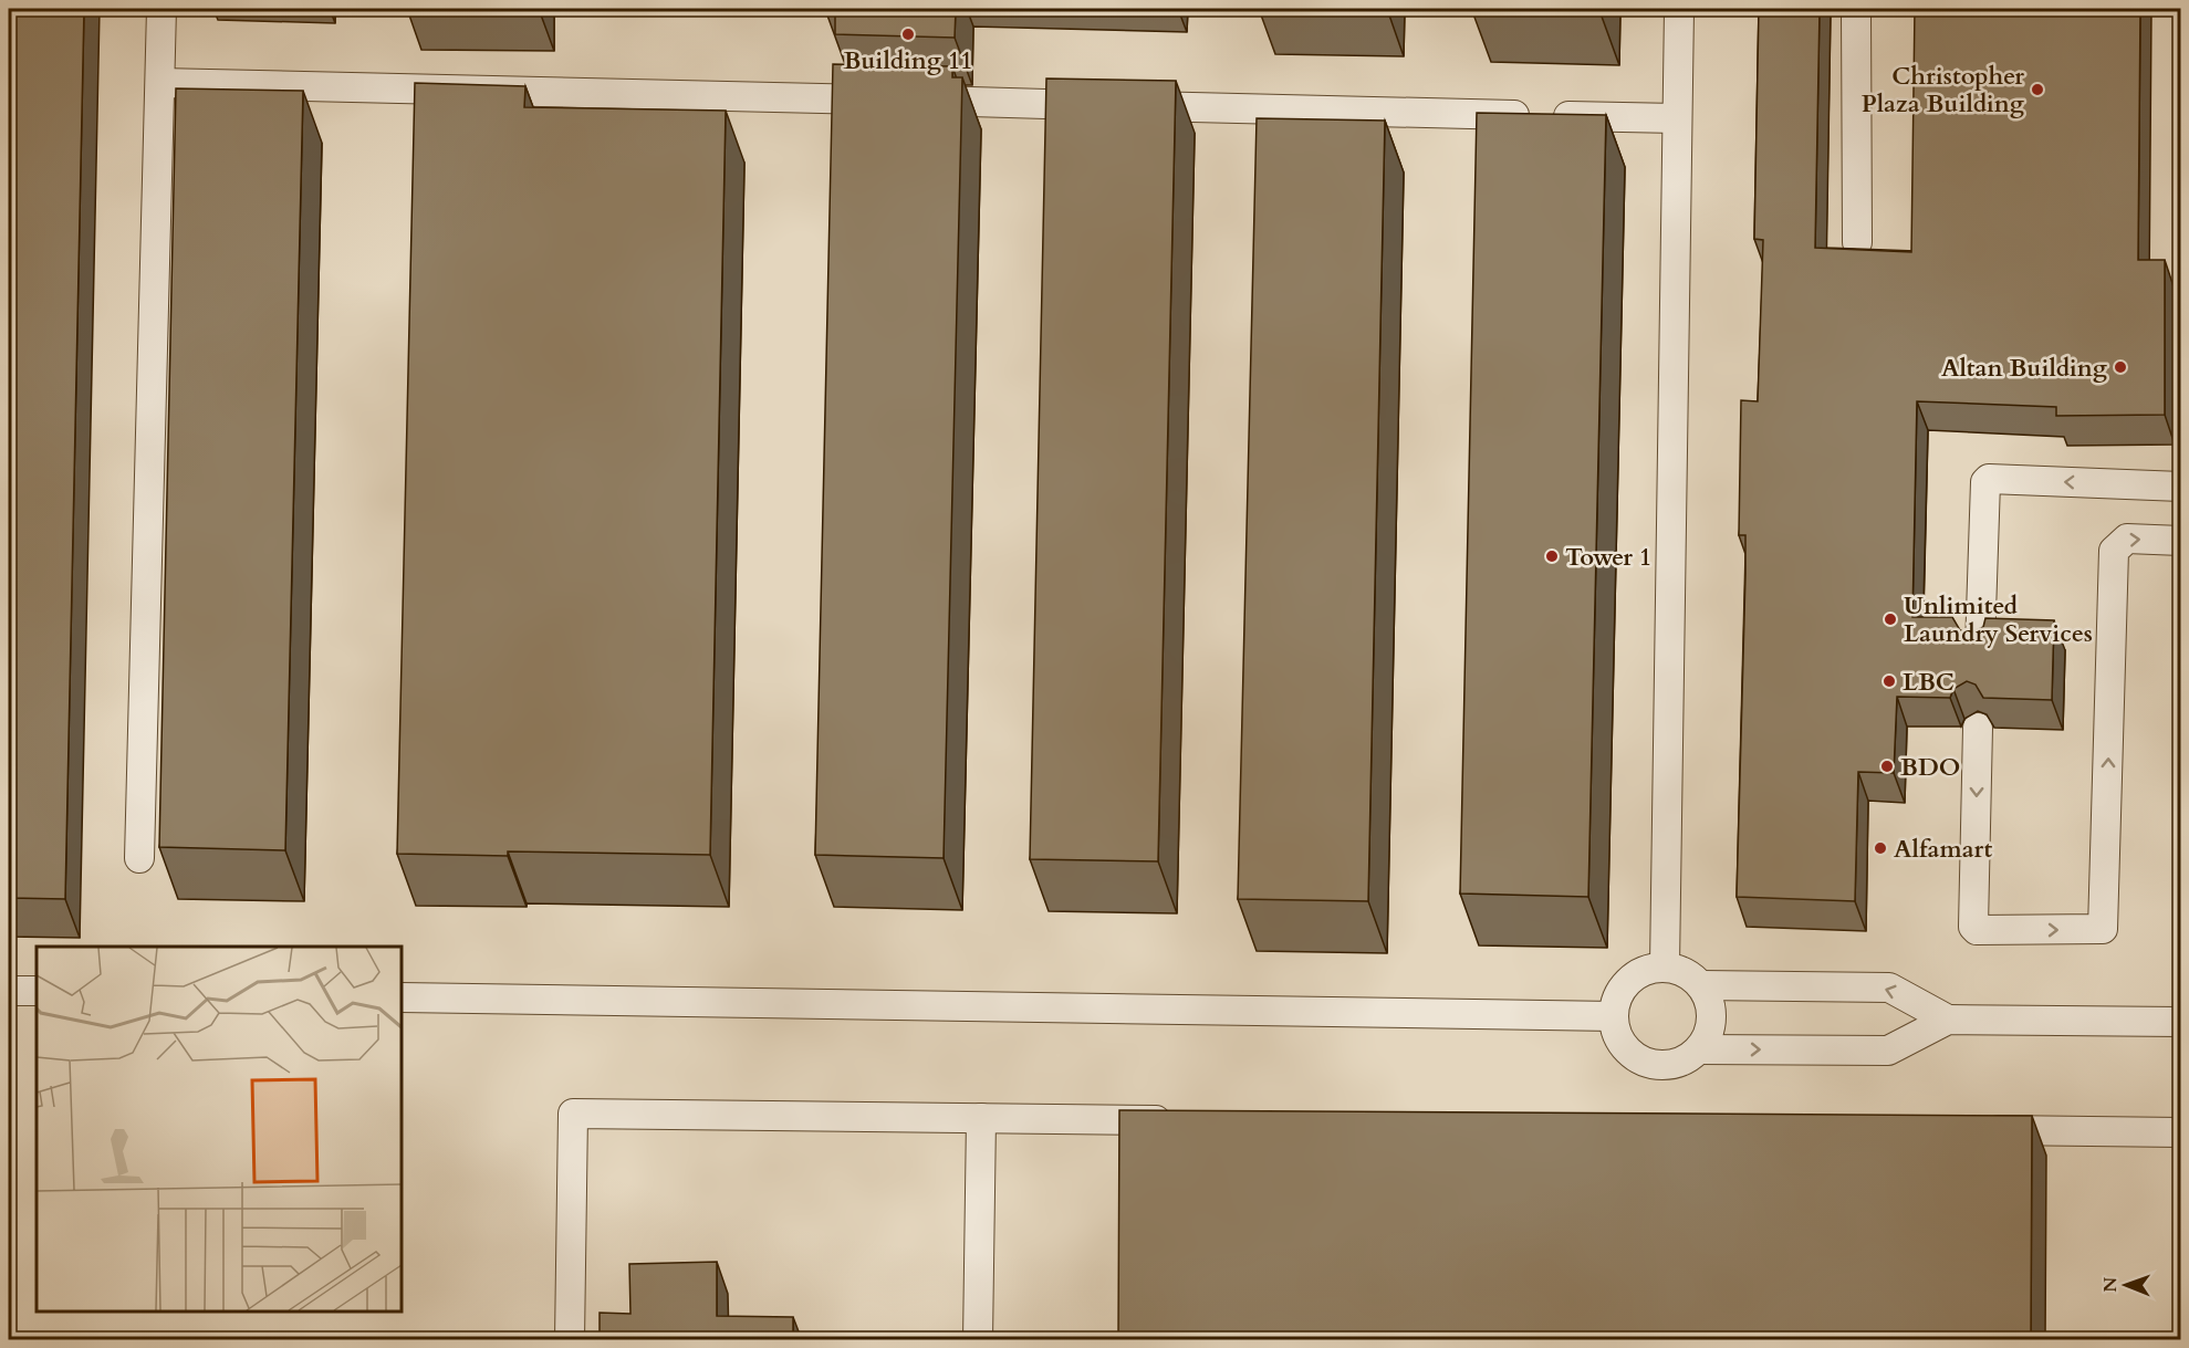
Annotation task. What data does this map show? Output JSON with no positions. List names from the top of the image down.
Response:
{
  "places": [
    "Building 11",
    "Christopher Plaza Building",
    "Altan Building",
    "Tower 1",
    "Unlimited Laundry Services",
    "LBC",
    "BDO",
    "Alfamart"
  ],
  "north": "left"
}
